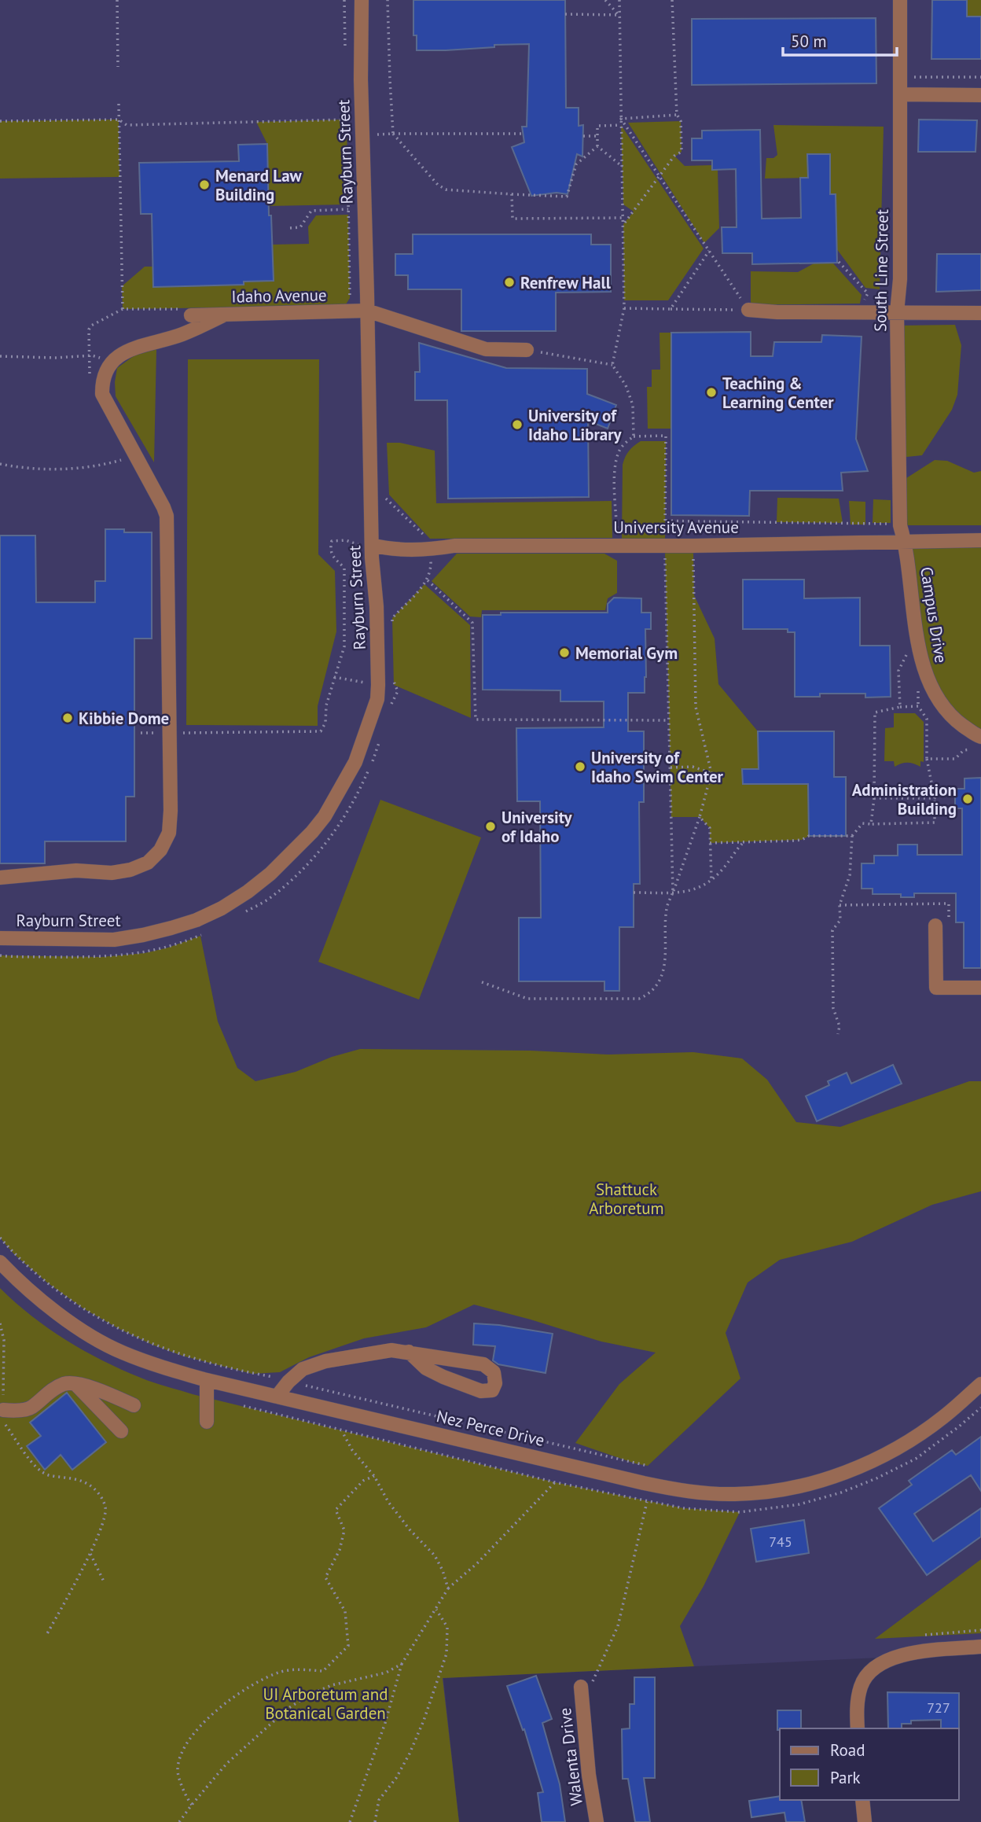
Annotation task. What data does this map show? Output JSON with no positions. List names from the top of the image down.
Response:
{
  "streets": {
    "street": [
      "Rayburn Street",
      "South Line Street",
      "Idaho Avenue",
      "University Avenue",
      "Campus Drive",
      "Nez Perce Drive",
      "Walenta Drive"
    ]
  },
  "crossings": [
    ["Rayburn Street", "Idaho Avenue"],
    ["Rayburn Street", "University Avenue"],
    ["South Line Street", "University Avenue"],
    ["South Line Street", "Campus Drive"],
    ["University Avenue", "Campus Drive"]
  ],
  "parks": ["Shattuck Arboretum", "UI Arboretum and Botanical Garden"],
  "places": [
    "Menard Law Building",
    "Renfrew Hall",
    "Teaching & Learning Center",
    "University of Idaho Library",
    "Memorial Gym",
    "Kibbie Dome",
    "University of Idaho Swim Center",
    "Administration Building",
    "University of Idaho"
  ],
  "house_numbers": ["745", "727"],
  "legend": ["Road", "Park"],
  "scale_bar": "50 m"
}
